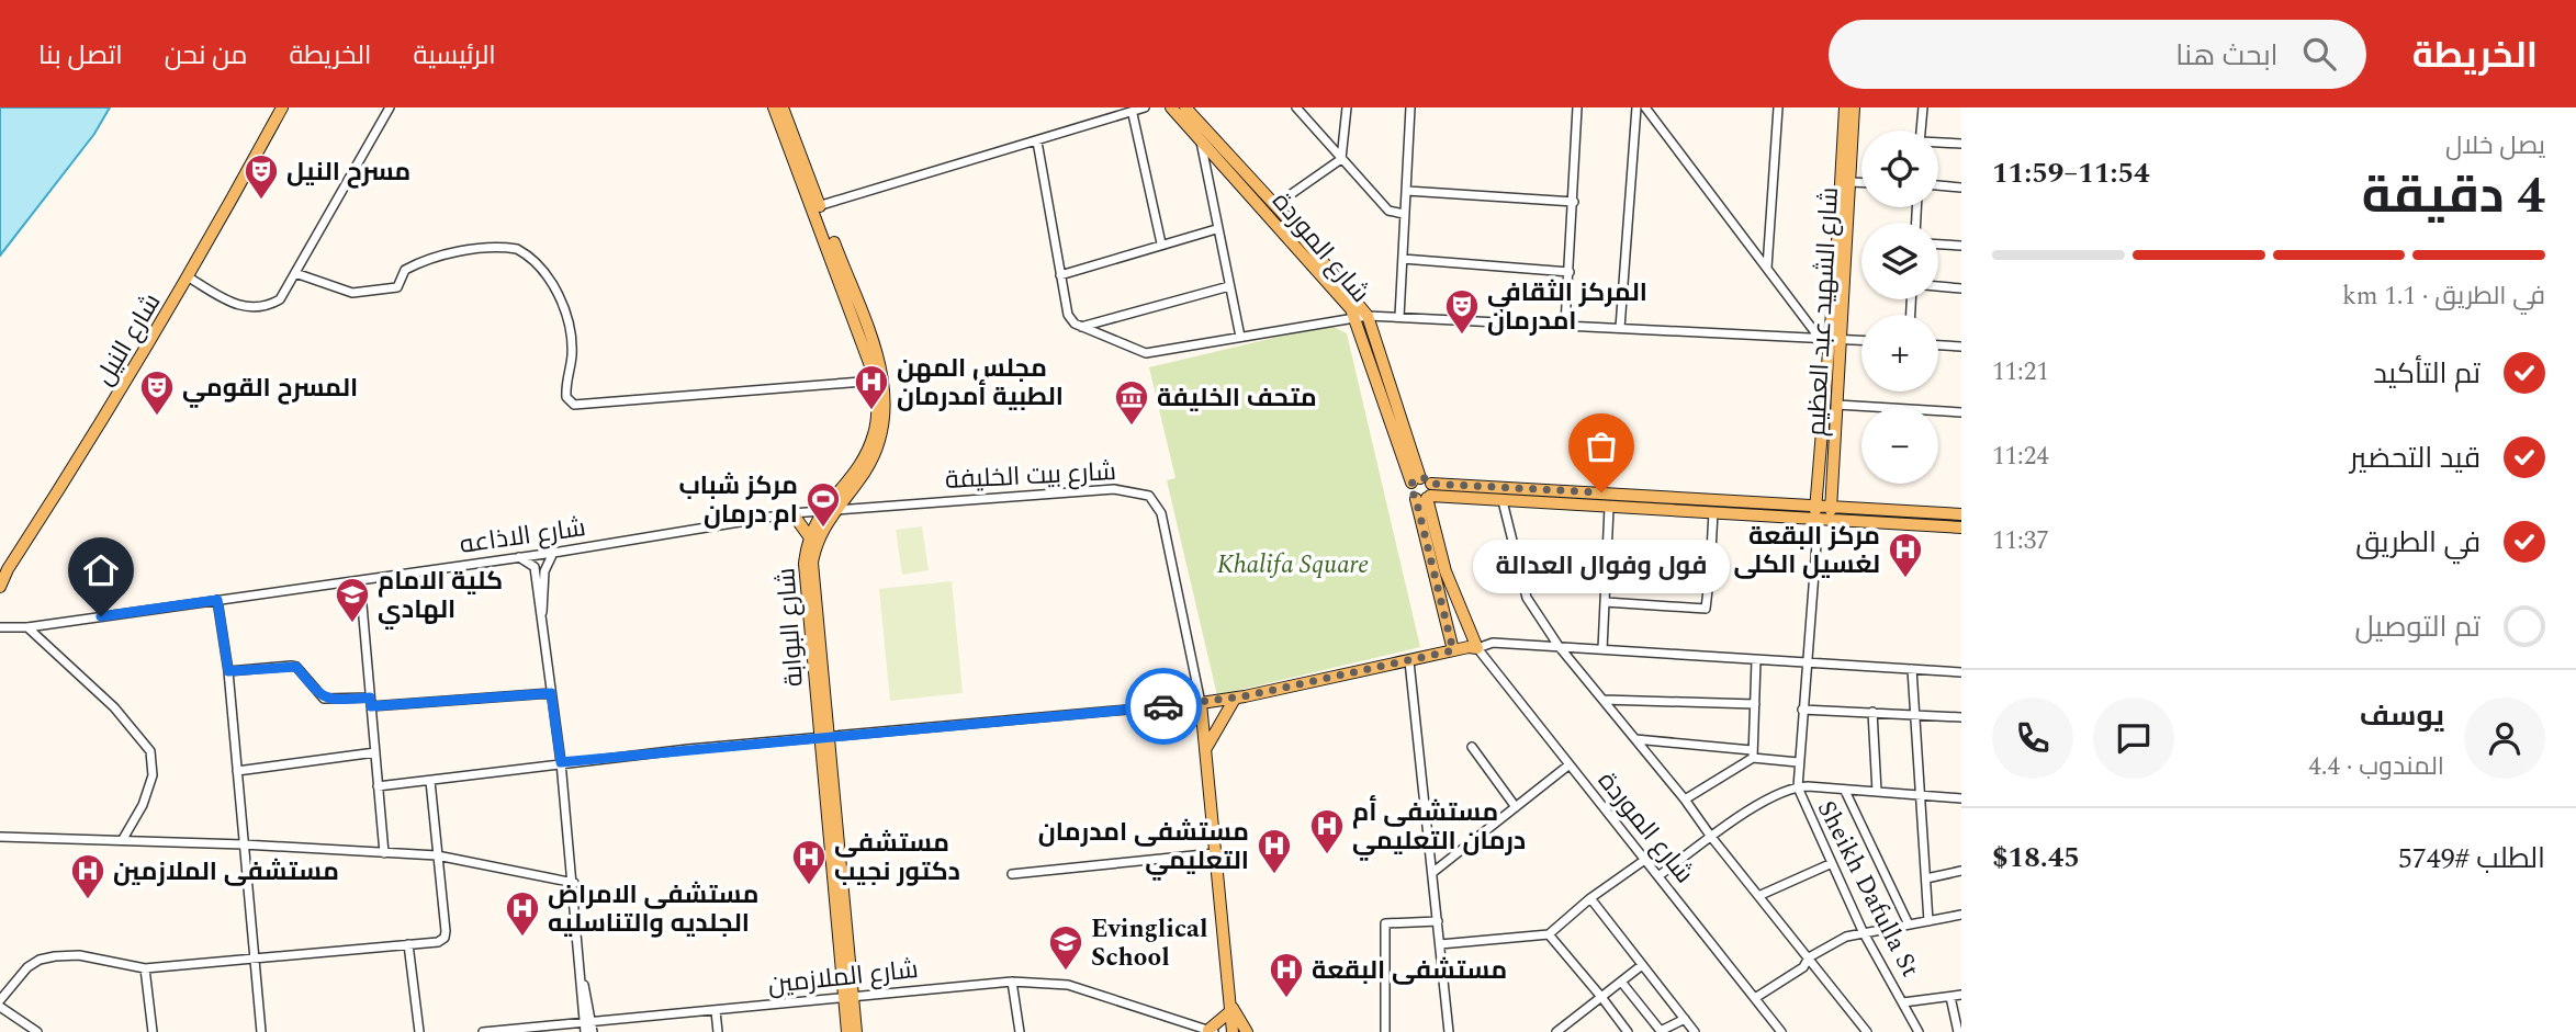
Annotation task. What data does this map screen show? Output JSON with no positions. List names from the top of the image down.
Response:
{
  "streets": {
    "main road": [
      "شارع الموردة",
      "شارع الشهيد عبد العظيم",
      "شارع النيل",
      "شارع البوابة"
    ],
    "street": [
      "شارع بيت الخليفة",
      "شارع الاذاعه",
      "Sheikh Dafulla St",
      "شارع الملازمين"
    ]
  },
  "crossings": [
    ["شارع بيت الخليفة", "شارع الاذاعه"],
    ["شارع بيت الخليفة", "شارع البوابة"],
    ["شارع الاذاعه", "شارع البوابة"],
    ["شارع البوابة", "شارع الملازمين"]
  ],
  "parks": ["Khalifa Square"],
  "places": {
    "theatre": ["مسرح النيل", "المركز الثقافي امدرمان", "المسرح القومي"],
    "hospital": [
      "مجلس المهن الطبية أمدرمان",
      "مركز البقعة لغسيل الكلى",
      "مستشفى أم درمان التعليمي",
      "مستشفى امدرمان التعليمي",
      "مستشفى دكتور نجيب",
      "مستشفى الملازمين",
      "مستشفى الامراض الجلديه والتناسليه",
      "مستشفى البقعة"
    ],
    "museum": ["متحف الخليفة"],
    "other": ["فول وفوال العدالة"],
    "sports": ["مركز شباب ام درمان"],
    "school or university": ["كلية الامام الهادي", "Evinglical School"]
  },
  "page": {
    "header": "الخريطة",
    "search": "ابحث هنا",
    "nav": [
      "الرئيسية",
      "الخريطة",
      "من نحن",
      "اتصل بنا"
    ],
    "heading": ["4 دقيقة", "يصل خلال", "11:54–11:59"],
    "panel": [
      "يوسف",
      "المندوب · 4.4",
      "الطلب #5749",
      "$18.45"
    ],
    "map_buttons": ["+", "−"],
    "bar": "في الطريق · 1.1 km",
    "list": [
      ["تم التأكيد", "11:21"],
      ["قيد التحضير", "11:24"],
      ["في الطريق", "11:37"],
      "تم التوصيل"
    ],
    "bubble": "فول وفوال العدالة"
  }
}
